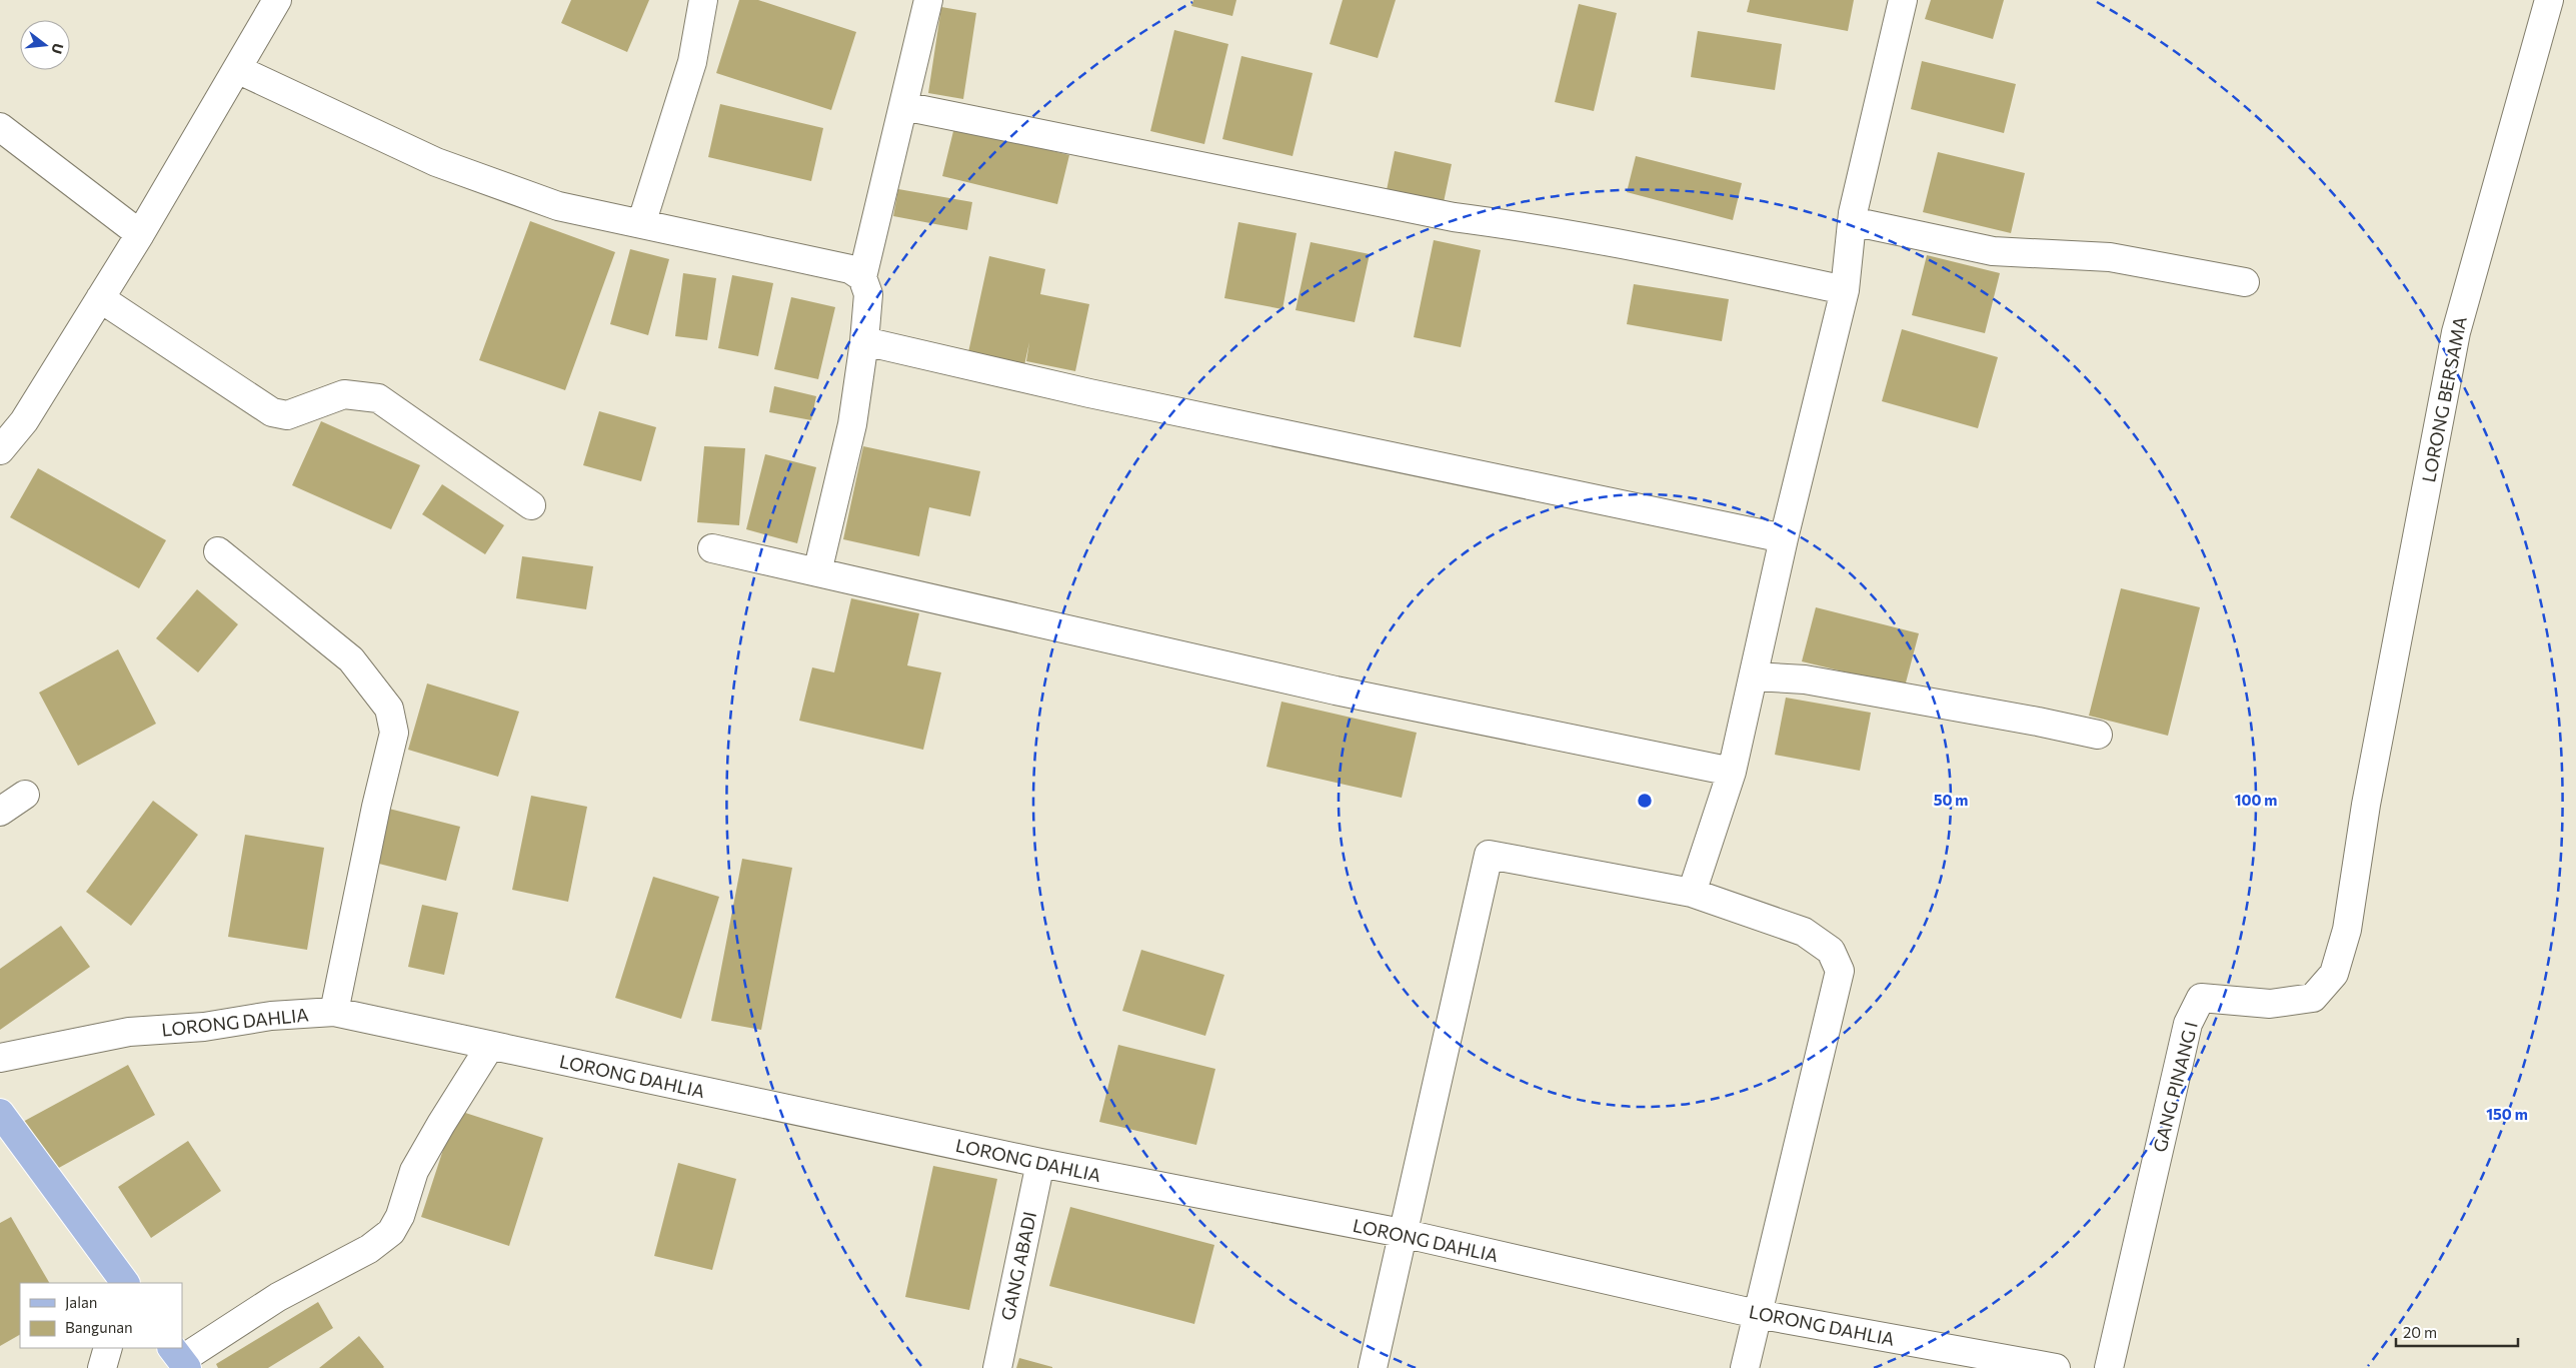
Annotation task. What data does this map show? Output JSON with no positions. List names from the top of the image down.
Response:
{
  "streets": {
    "street": [
      "LORONG BERSAMA",
      "LORONG DAHLIA",
      "GANG PINANG I",
      "GANG ABADI"
    ]
  },
  "crossings": [
    ["LORONG BERSAMA", "GANG PINANG I"],
    ["LORONG DAHLIA", "GANG ABADI"]
  ],
  "legend": ["Jalan", "Bangunan"],
  "scale_bar": "20 m",
  "north": "right",
  "rings": ["50 m", "100 m", "150 m"]
}
